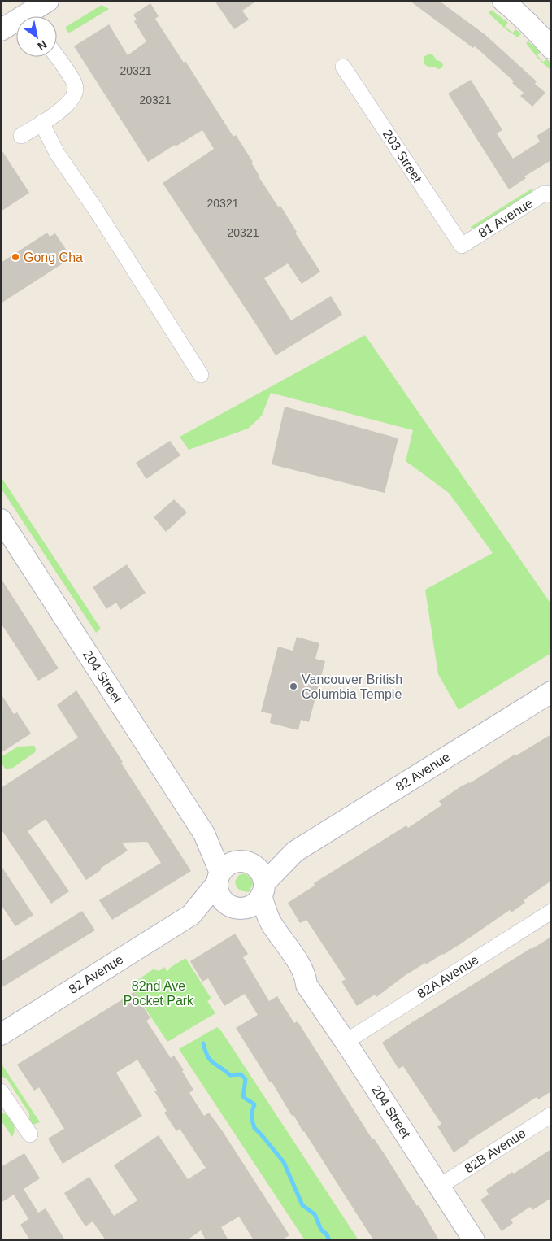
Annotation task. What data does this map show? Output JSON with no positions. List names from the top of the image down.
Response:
{
  "streets": {
    "street": [
      "203 Street",
      "81 Avenue",
      "204 Street",
      "82 Avenue",
      "82A Avenue",
      "82B Avenue"
    ]
  },
  "crossings": [
    ["203 Street", "81 Avenue"],
    ["204 Street", "82 Avenue"],
    ["204 Street", "82A Avenue"],
    ["204 Street", "82B Avenue"]
  ],
  "parks": ["82nd Ave Pocket Park"],
  "places": ["Gong Cha", "Vancouver British Columbia Temple"],
  "house_numbers": [
    "20321",
    "20321",
    "20321",
    "20321"
  ],
  "north": "bottom right"
}
